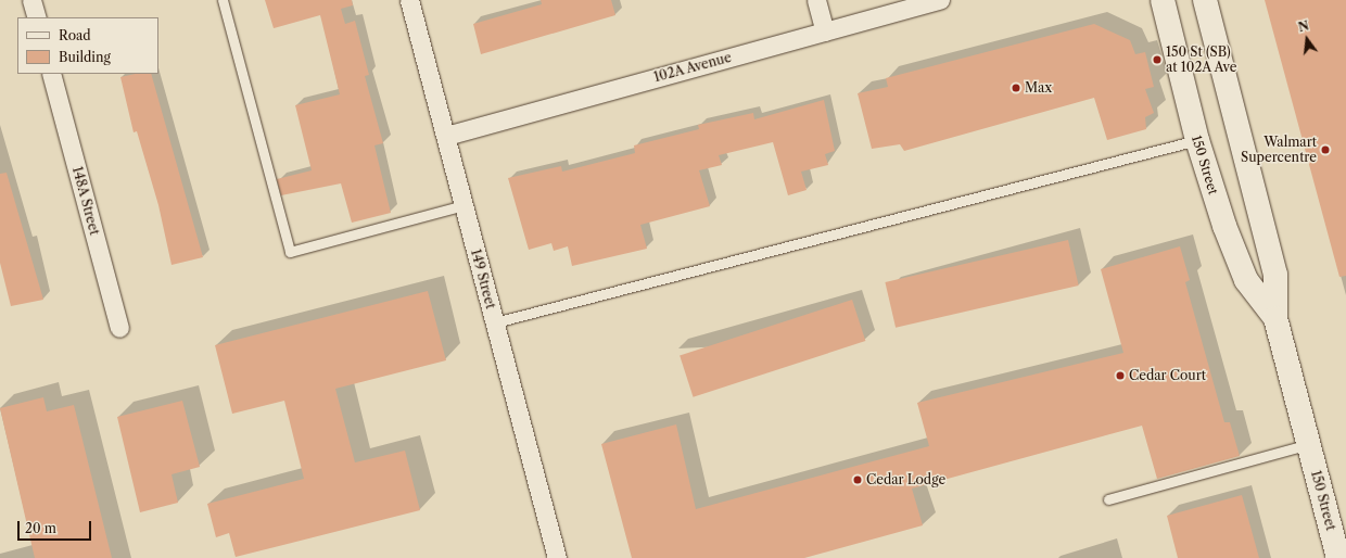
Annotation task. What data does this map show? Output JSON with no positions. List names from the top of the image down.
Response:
{
  "streets": {
    "main road": ["150 Street"],
    "street": ["102A Avenue", "148A Street", "149 Street"]
  },
  "crossings": [
    ["102A Avenue", "149 Street"]
  ],
  "places": [
    "150 St (SB) at 102A Ave",
    "Max",
    "Walmart Supercentre",
    "Cedar Court",
    "Cedar Lodge"
  ],
  "legend": ["Road", "Building"],
  "scale_bar": "20 m",
  "north": "top"
}
